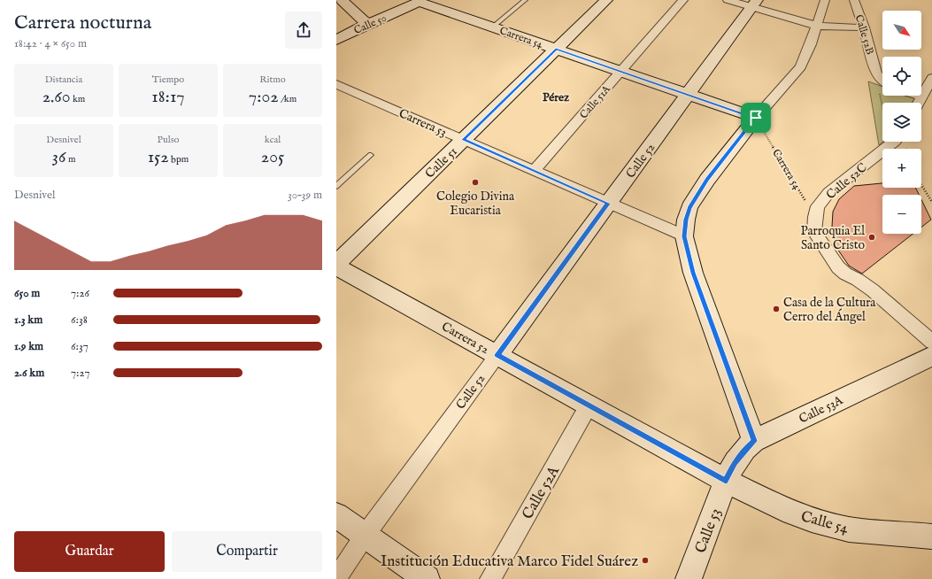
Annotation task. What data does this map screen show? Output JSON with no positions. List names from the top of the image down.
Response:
{
  "streets": {
    "main road": [
      "Calle 50",
      "Carrera 54",
      "Calle 52",
      "Calle 51",
      "Carrera 52",
      "Calle 53A",
      "Calle 54",
      "Calle 53"
    ],
    "street": [
      "Calle 52B",
      "Calle 51A",
      "Carrera 53",
      "Calle 52C",
      "Calle 52A"
    ]
  },
  "crossings": [
    ["Calle 50", "Carrera 54"],
    ["Carrera 54", "Calle 51A"],
    ["Carrera 54", "Calle 52"],
    ["Carrera 54", "Calle 51"],
    ["Carrera 54", "Calle 52C"],
    ["Calle 51A", "Carrera 53"],
    ["Carrera 53", "Calle 52"],
    ["Carrera 53", "Calle 51"],
    ["Calle 52", "Carrera 52"],
    ["Calle 51", "Carrera 52"],
    ["Carrera 52", "Calle 53A"],
    ["Carrera 52", "Calle 52A"],
    ["Carrera 52", "Calle 54"],
    ["Carrera 52", "Calle 53"],
    ["Calle 53A", "Calle 54"],
    ["Calle 53A", "Calle 53"],
    ["Calle 54", "Calle 53"]
  ],
  "districts": ["Pérez"],
  "places": [
    "Colegio Divina Eucaristia",
    "Parroquia El Santo Cristo",
    "Casa de la Cultura Cerro del Ángel",
    "Institución Educativa Marco Fidel Suárez"
  ],
  "north": "bottom right",
  "page": {
    "heading": ["Carrera nocturna", "18:42 · 4 × 650 m"],
    "map_buttons": ["+", "−"],
    "stats": [
      ["Distancia", "2.60 km"],
      ["Tiempo", "18:17"],
      ["Ritmo", "7:02 /km"],
      ["Desnivel", "36 m"],
      ["Pulso", "152 bpm"],
      ["kcal", "205"]
    ],
    "chart": ["Desnivel", "30–39 m"],
    "list": [
      {
        "name": "650 m",
        "note": "7:26"
      },
      {
        "name": "1.3 km",
        "note": "6:38"
      },
      {
        "name": "1.9 km",
        "note": "6:37"
      },
      {
        "name": "2.6 km",
        "note": "7:27"
      }
    ],
    "buttons": ["Guardar", "Compartir"]
  }
}
